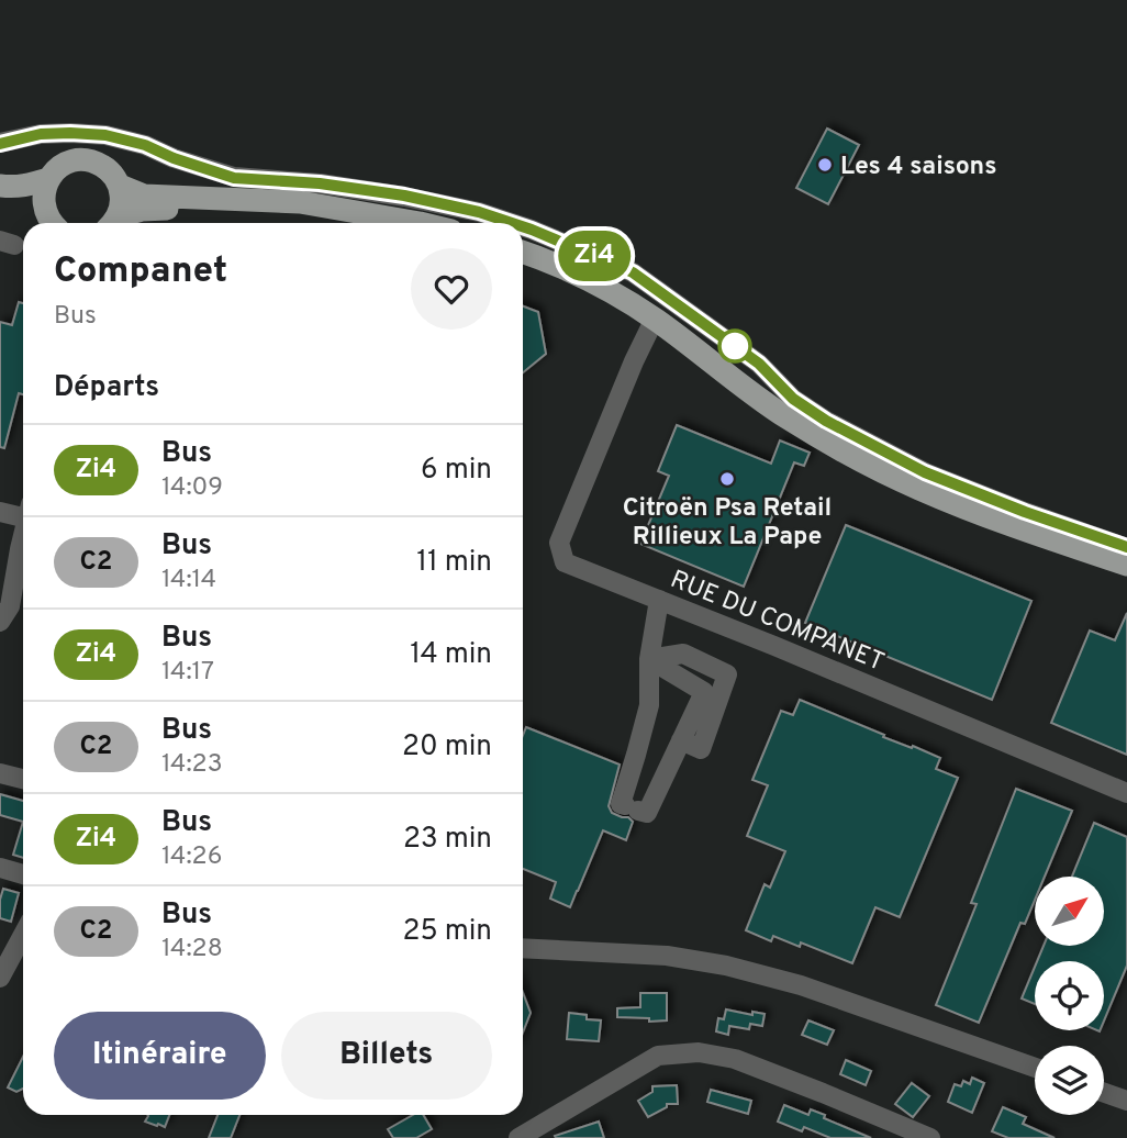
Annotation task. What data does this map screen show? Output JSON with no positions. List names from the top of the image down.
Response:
{
  "streets": {
    "street": ["RUE DU COMPANET"]
  },
  "places": ["Les 4 saisons", "Citroën Psa Retail Rillieux La Pape"],
  "lines": ["bus line Zi4"],
  "north": "top right",
  "page": {
    "on_map": "Zi4",
    "heading": [
      ["Companet", "Bus"],
      "Départs"
    ],
    "list": [
      {
        "mark": "Zi4",
        "name": "Bus",
        "note": "14:09",
        "value": "6 min"
      },
      {
        "mark": "C2",
        "name": "Bus",
        "note": "14:14",
        "value": "11 min"
      },
      {
        "mark": "Zi4",
        "name": "Bus",
        "note": "14:17",
        "value": "14 min"
      },
      {
        "mark": "C2",
        "name": "Bus",
        "note": "14:23",
        "value": "20 min"
      },
      {
        "mark": "Zi4",
        "name": "Bus",
        "note": "14:26",
        "value": "23 min"
      },
      {
        "mark": "C2",
        "name": "Bus",
        "note": "14:28",
        "value": "25 min"
      }
    ],
    "buttons": ["Itinéraire", "Billets"]
  }
}
